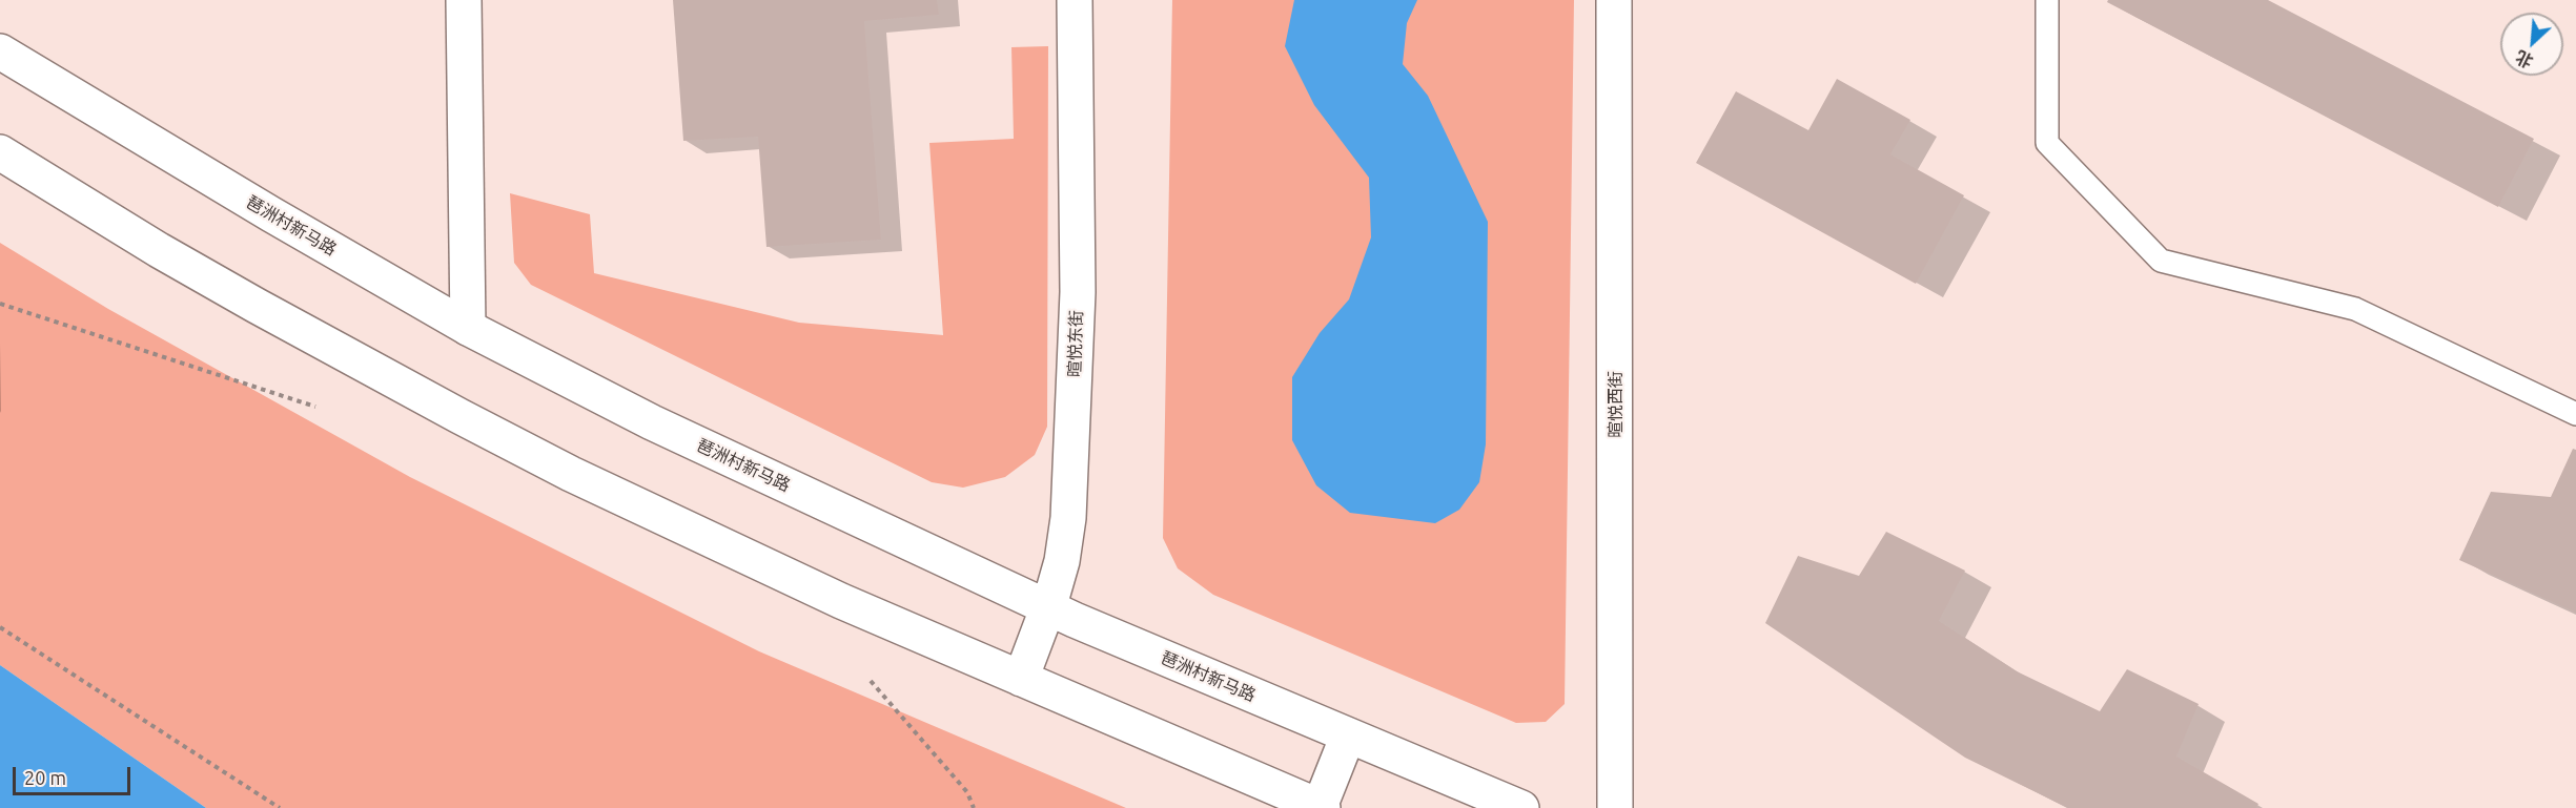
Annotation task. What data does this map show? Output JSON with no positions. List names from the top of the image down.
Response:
{
  "streets": {
    "street": ["琶洲村新马路", "暄悦东街", "暄悦西街"]
  },
  "crossings": [
    ["琶洲村新马路", "暄悦东街"]
  ],
  "scale_bar": "20 m",
  "north": "bottom left"
}
